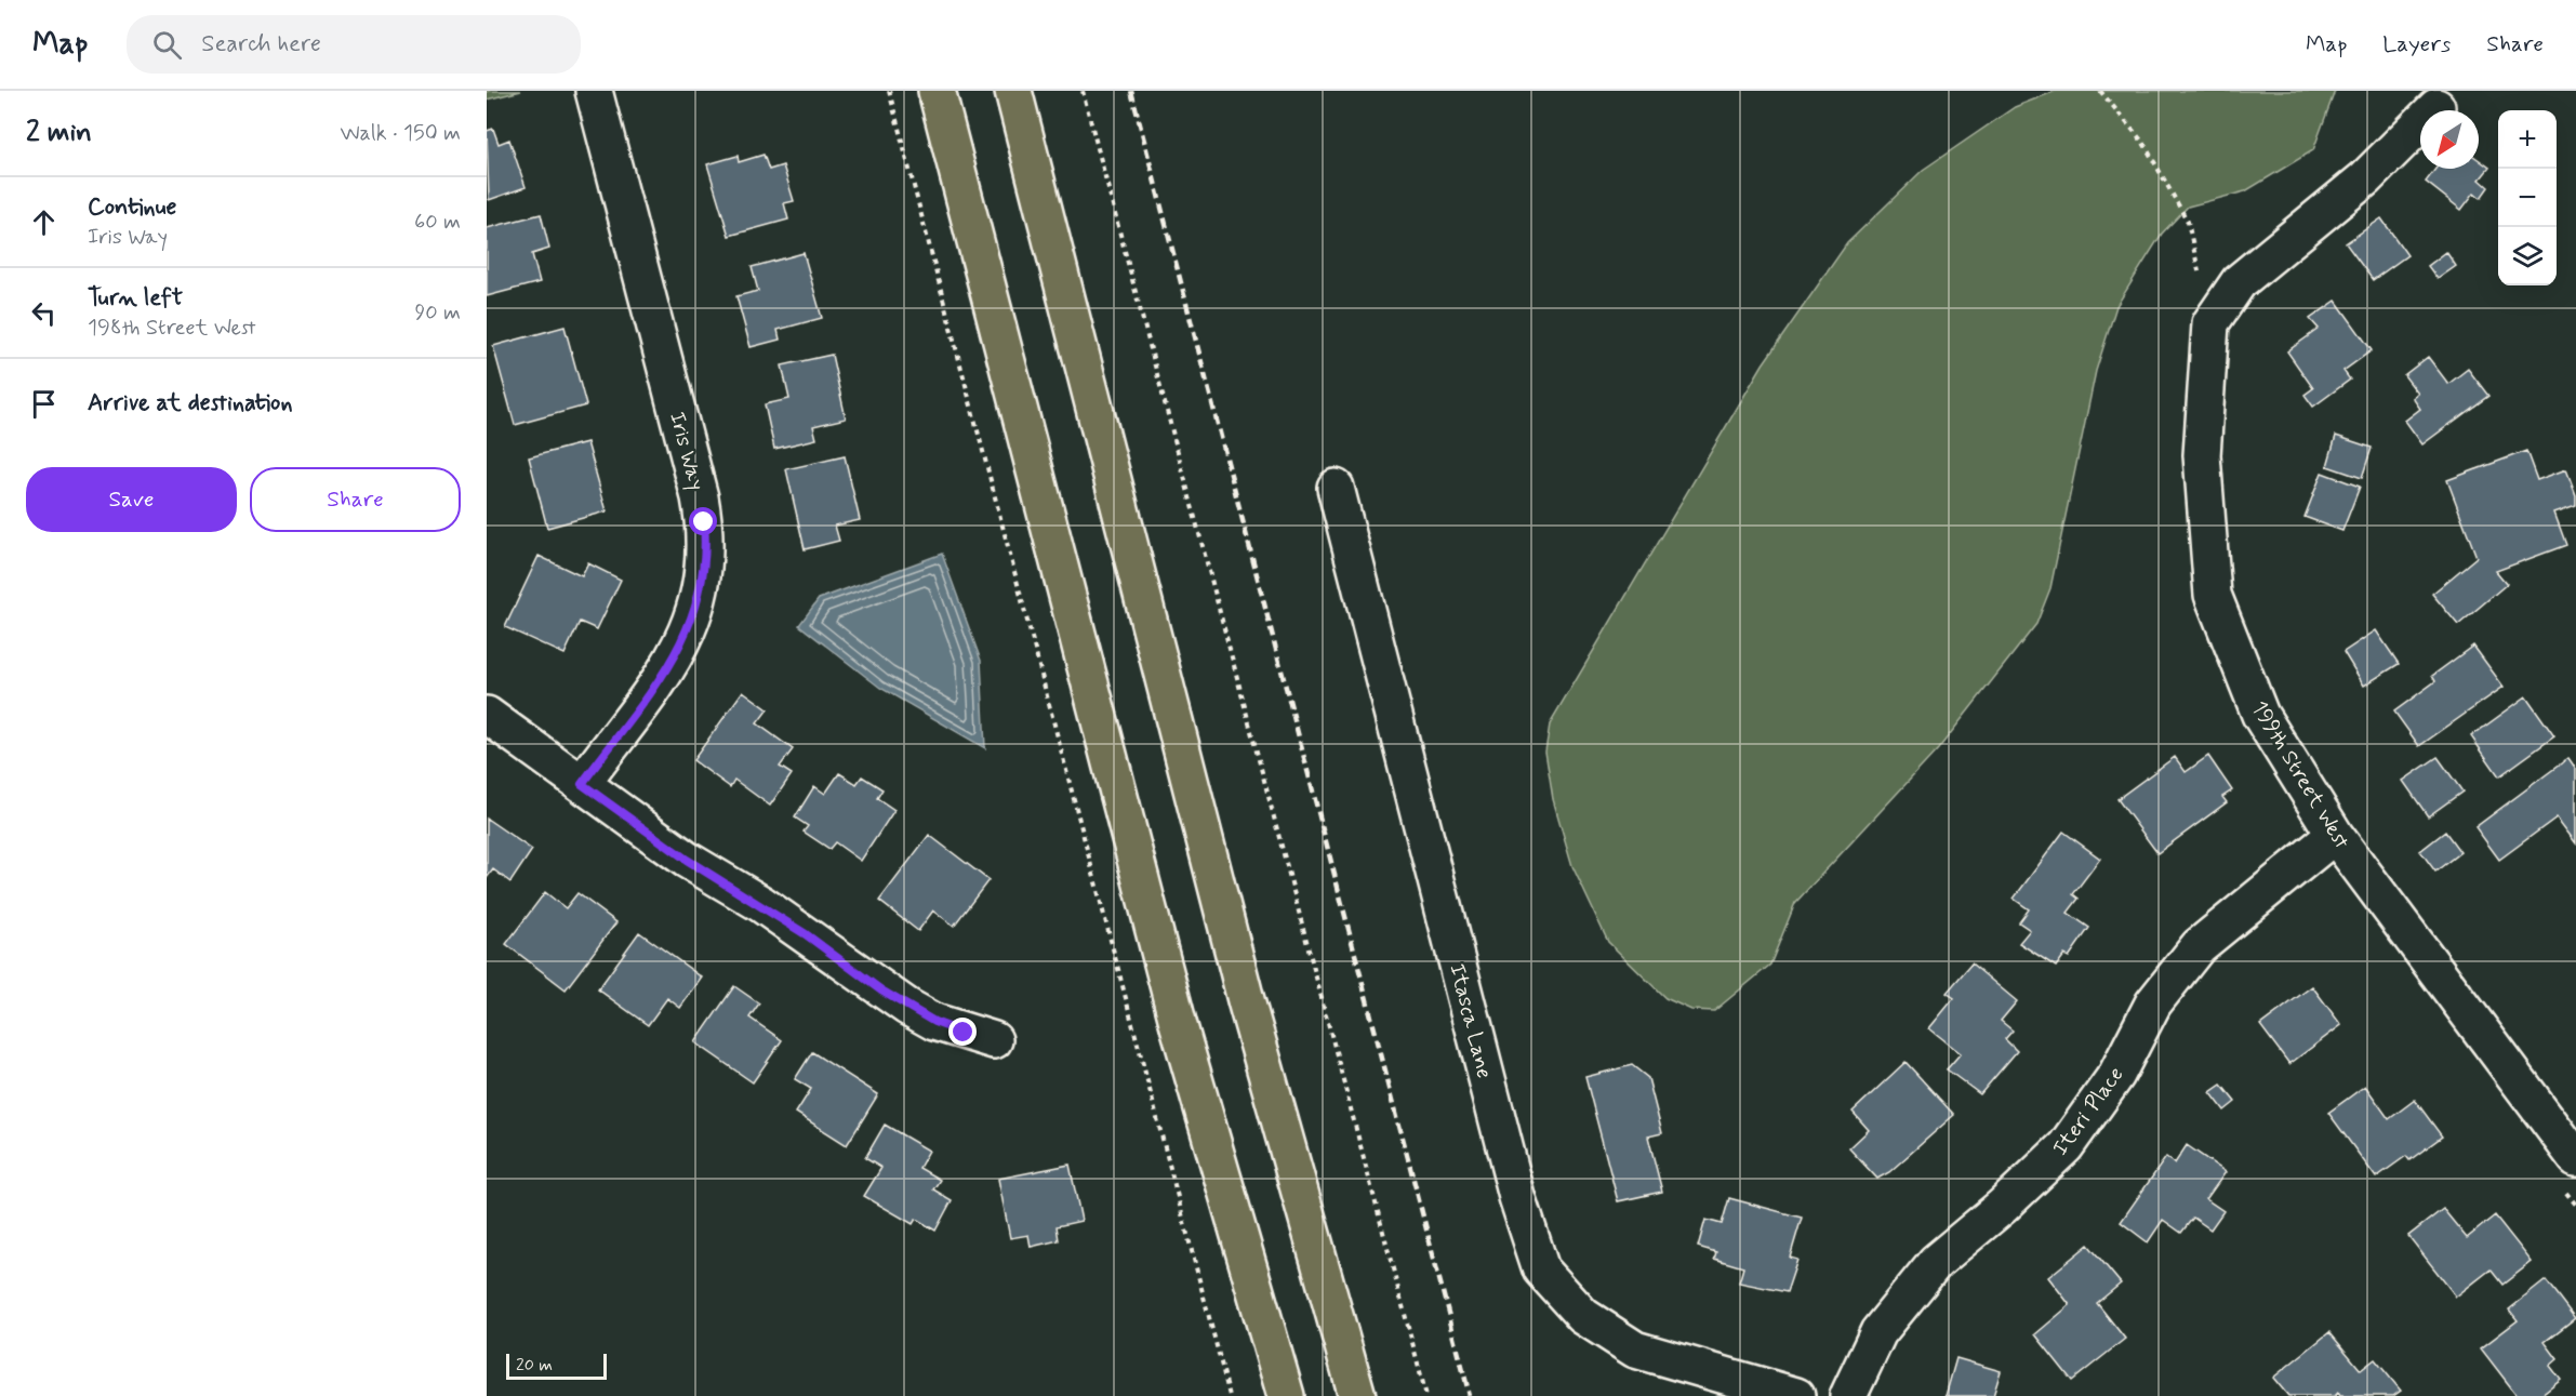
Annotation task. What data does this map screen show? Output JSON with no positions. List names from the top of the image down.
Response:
{
  "streets": {
    "street": [
      "Iris Way",
      "199th Street West",
      "Itasca Lane",
      "Iteri Place"
    ]
  },
  "crossings": [
    ["199th Street West", "Iteri Place"]
  ],
  "scale_bar": "20 m",
  "north": "bottom left",
  "page": {
    "header": "Map",
    "search": "Search here",
    "nav": ["Map", "Layers", "Share"],
    "heading": ["2 min", "Walk · 150 m"],
    "map_buttons": ["+", "−"],
    "list": [
      ["Continue", "Iris Way", "60 m"],
      ["Turn left", "198th Street West", "90 m"],
      "Arrive at destination"
    ],
    "buttons": ["Save", "Share"],
    "scale": "20 m"
  }
}
